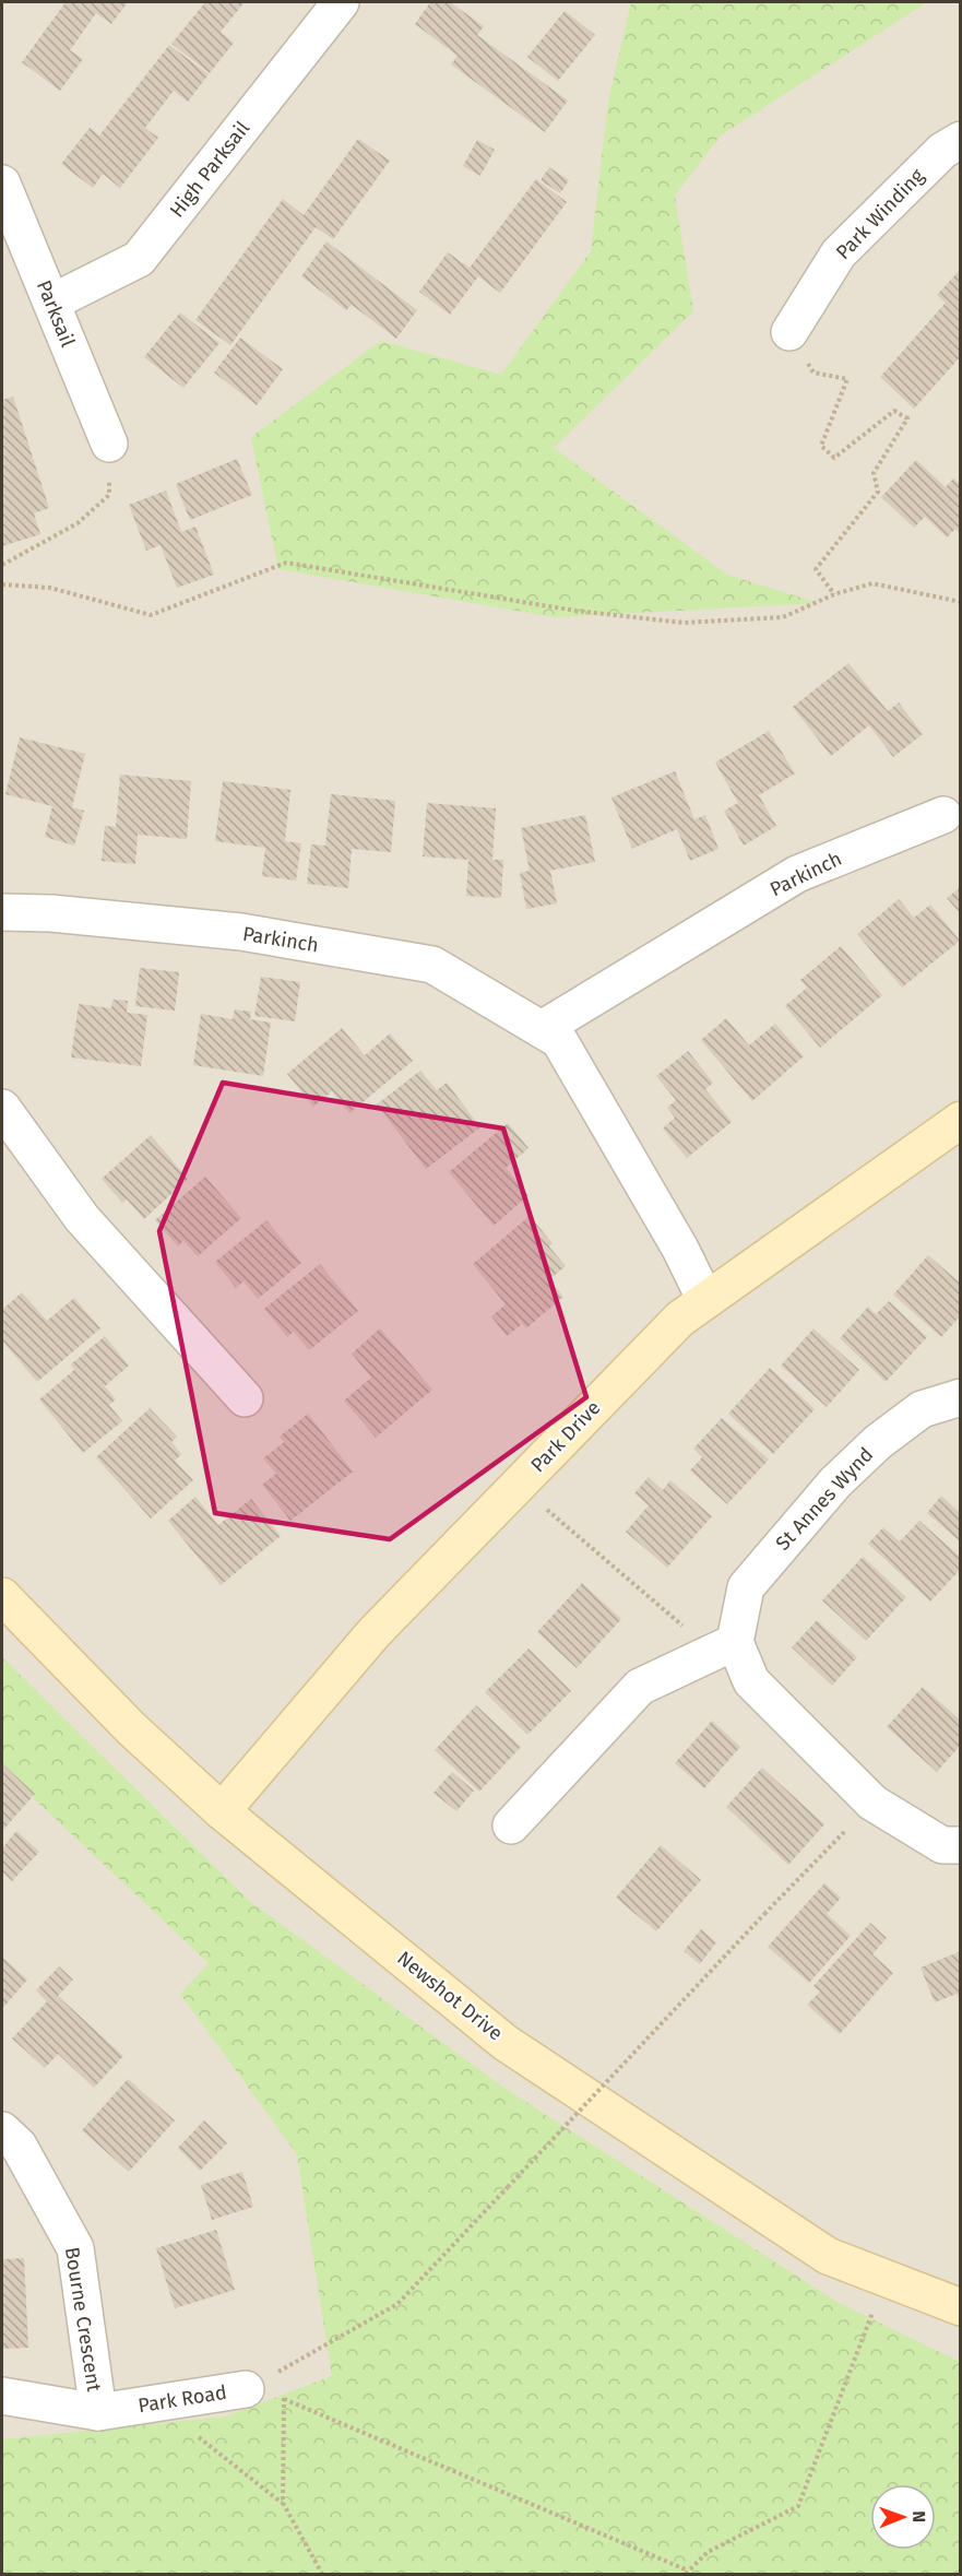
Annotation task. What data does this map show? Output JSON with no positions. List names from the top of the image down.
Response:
{
  "streets": {
    "street": [
      "High Parksail",
      "Park Winding",
      "Parksail",
      "Parkinch",
      "Park Drive",
      "St Annes Wynd",
      "Newshot Drive",
      "Bourne Crescent",
      "Park Road"
    ]
  },
  "crossings": [
    ["High Parksail", "Parksail"],
    ["Parkinch", "Park Drive"],
    ["Park Drive", "Newshot Drive"],
    ["Bourne Crescent", "Park Road"]
  ],
  "north": "right"
}
